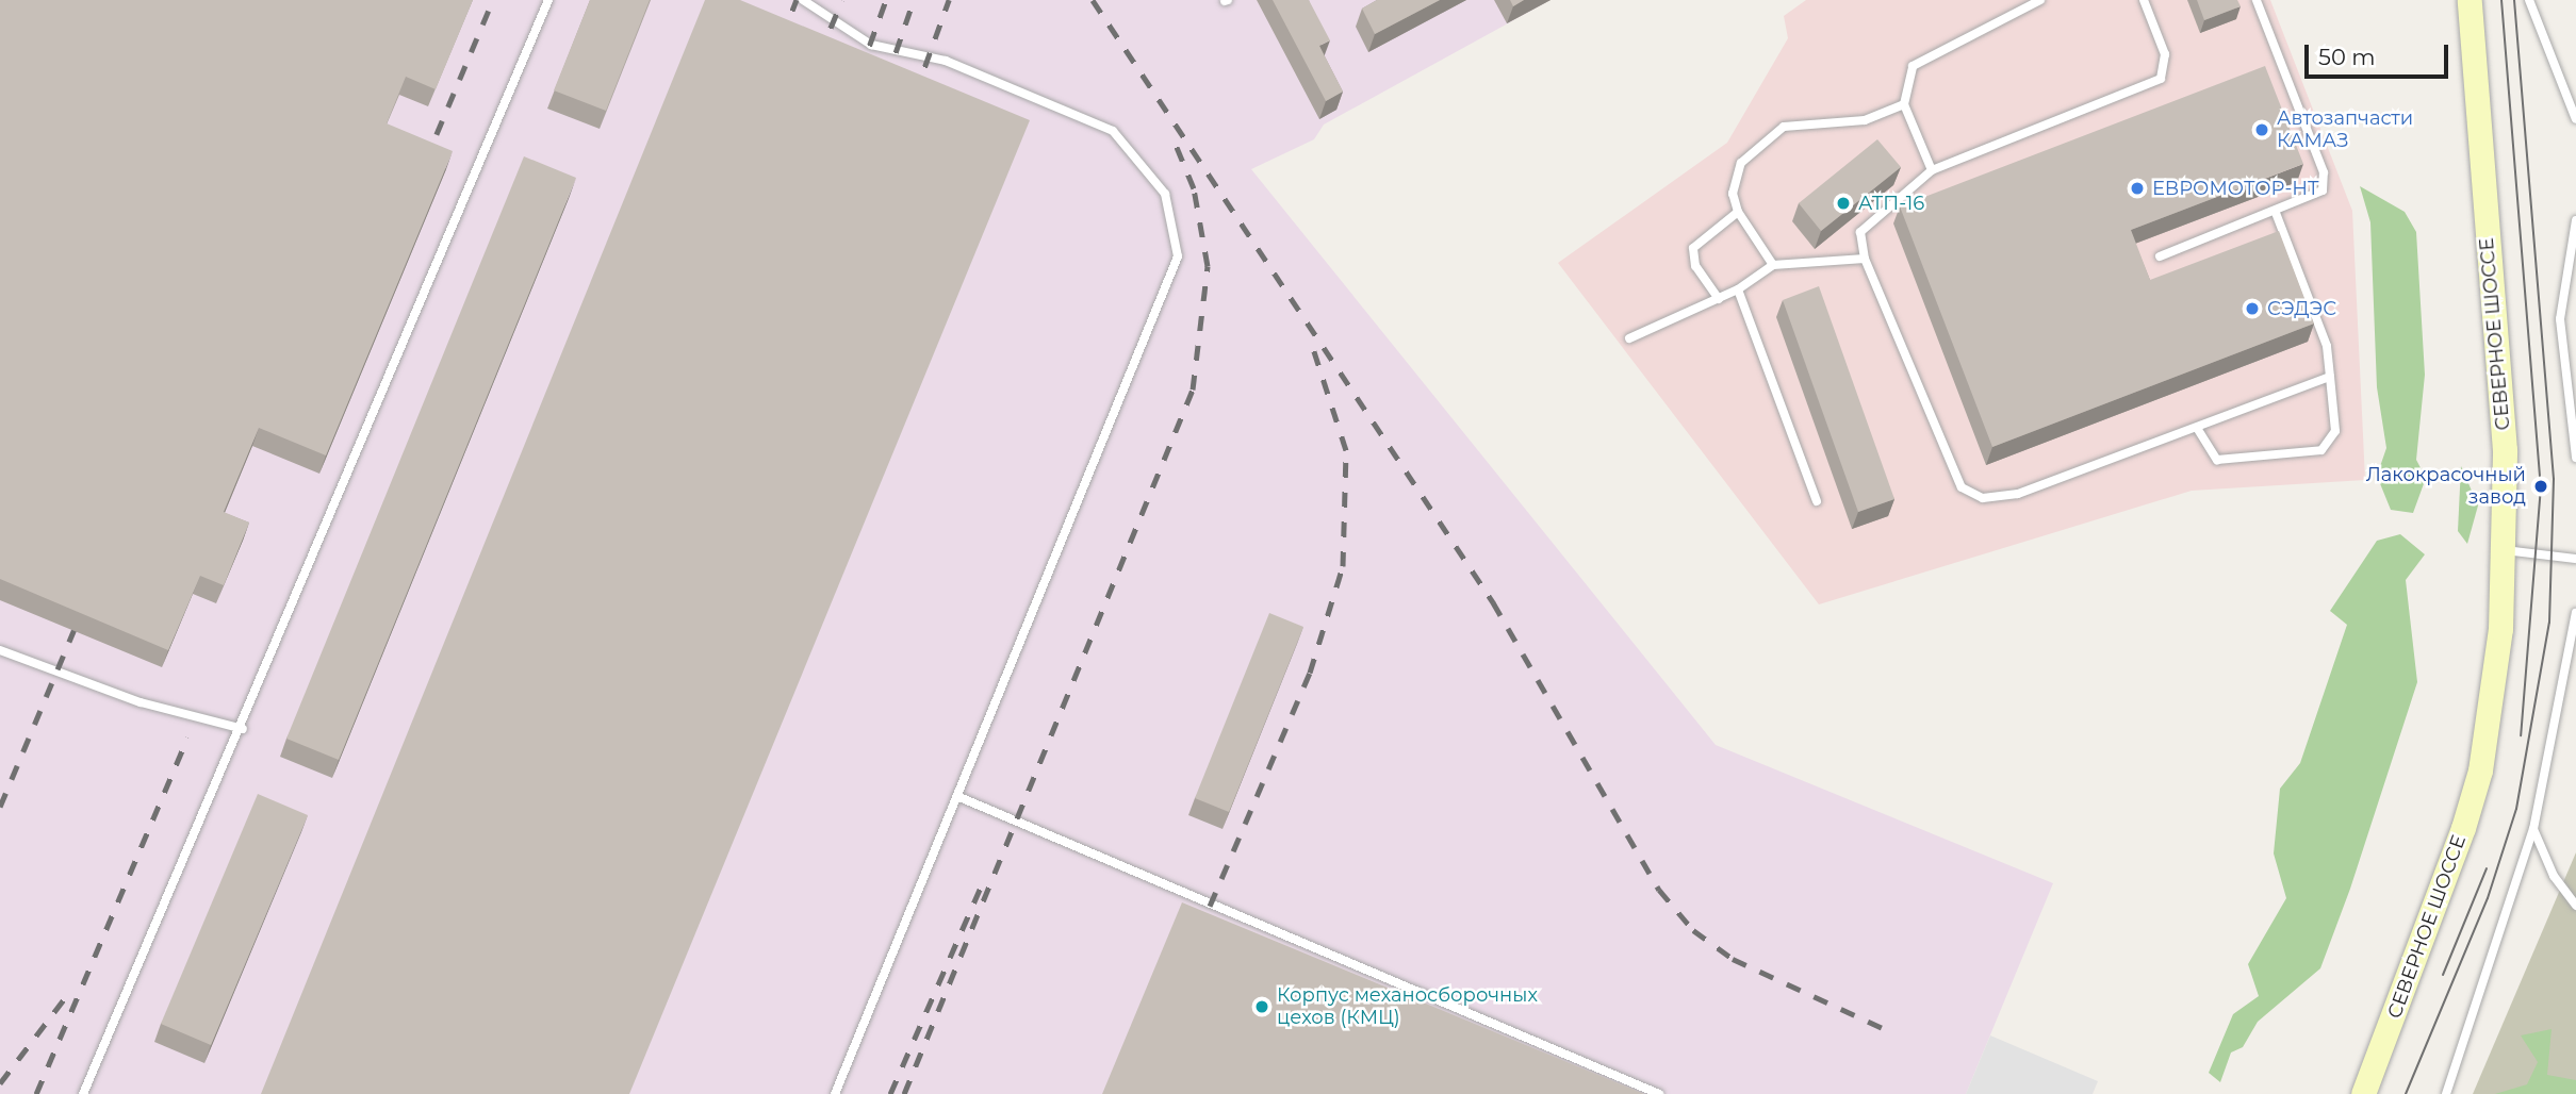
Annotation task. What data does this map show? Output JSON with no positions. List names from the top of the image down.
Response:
{
  "streets": {
    "main road": ["СЕВЕРНОЕ ШОССЕ"]
  },
  "places": [
    "Автозапчасти КАМАЗ",
    "ЕВРОМОТОР-НТ",
    "АТП-16",
    "СЭДЭС",
    "Лакокрасочный завод",
    "Корпус механосборочных цехов (КМЦ)"
  ],
  "scale_bar": "50 m"
}
